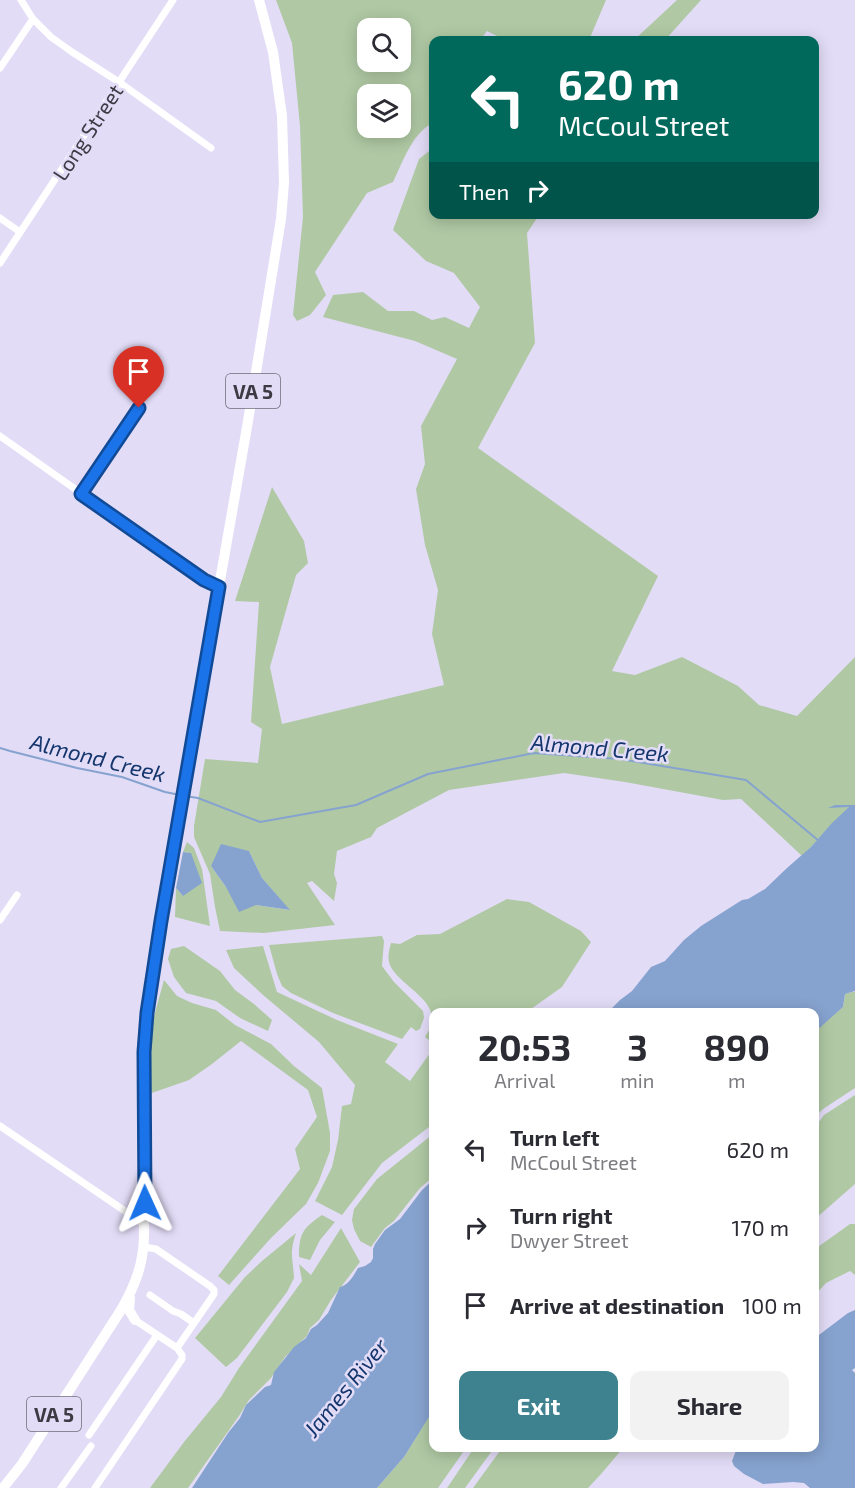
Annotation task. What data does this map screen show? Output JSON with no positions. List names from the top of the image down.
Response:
{
  "streets": {
    "main road": ["VA 5"],
    "street": ["Long Street"]
  },
  "water": ["Almond Creek", "James River"],
  "page": {
    "turn": ["620 m", "McCoul Street"],
    "then": "Then",
    "eta": [
      "20:53",
      "Arrival",
      "3",
      "min",
      "890",
      "m"
    ],
    "list": [
      {
        "name": "Turn left",
        "note": "McCoul Street",
        "value": "620 m"
      },
      {
        "name": "Turn right",
        "note": "Dwyer Street",
        "value": "170 m"
      },
      {
        "name": "Arrive at destination",
        "value": "100 m"
      }
    ],
    "buttons": ["Exit", "Share"]
  }
}
